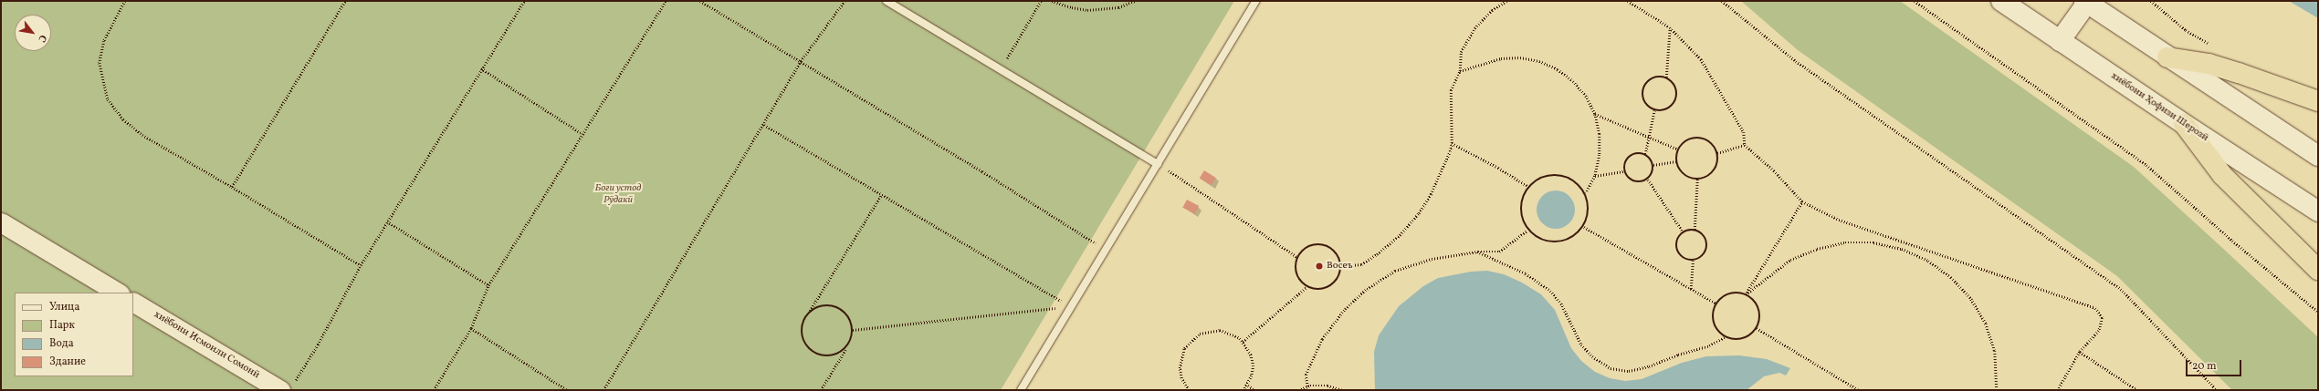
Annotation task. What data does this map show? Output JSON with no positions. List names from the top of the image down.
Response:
{
  "streets": {
    "main road": ["хиёбони Ҳофизи Шерозӣ"],
    "street": ["хиёбони Исмоили Сомонӣ"]
  },
  "parks": ["Боғи устод Рӯдакӣ"],
  "places": ["Восеъ"],
  "legend": [
    "Улица",
    "Парк",
    "Вода",
    "Здание"
  ],
  "scale_bar": "20 m",
  "north": "bottom right"
}
